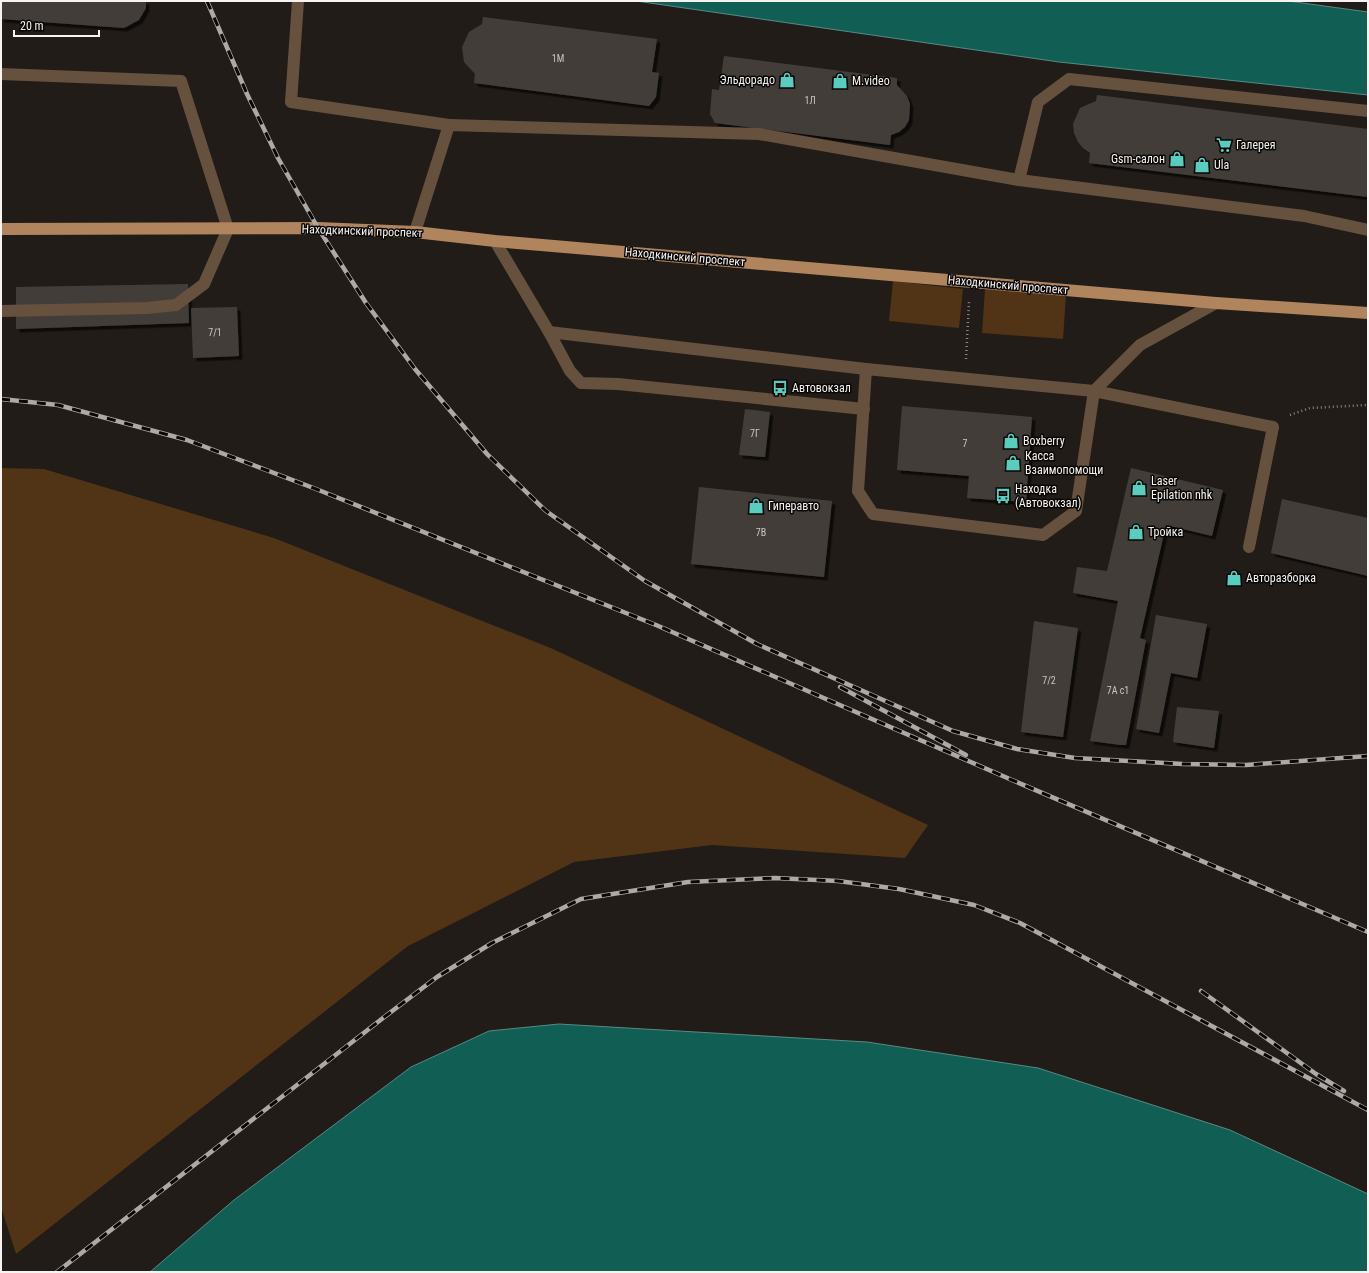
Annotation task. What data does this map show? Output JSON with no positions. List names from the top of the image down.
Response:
{
  "streets": {
    "main road": ["Находкинский проспект"]
  },
  "places": {
    "shop": [
      "Эльдорадо",
      "M.video",
      "Gsm-салон",
      "Ula",
      "Boxberry",
      "Касса Взаимопомощи",
      "Laser Epilation nhk",
      "Гиперавто",
      "Тройка",
      "Авторазборка"
    ],
    "supermarket": ["Галерея"],
    "bus stop": ["Автовокзал", "Находка (Автовокзал)"]
  },
  "house_numbers": [
    "1М",
    "1Л",
    "7/1",
    "7Г",
    "7",
    "7В",
    "7/2",
    "7А с1"
  ],
  "scale_bar": "20 m"
}
